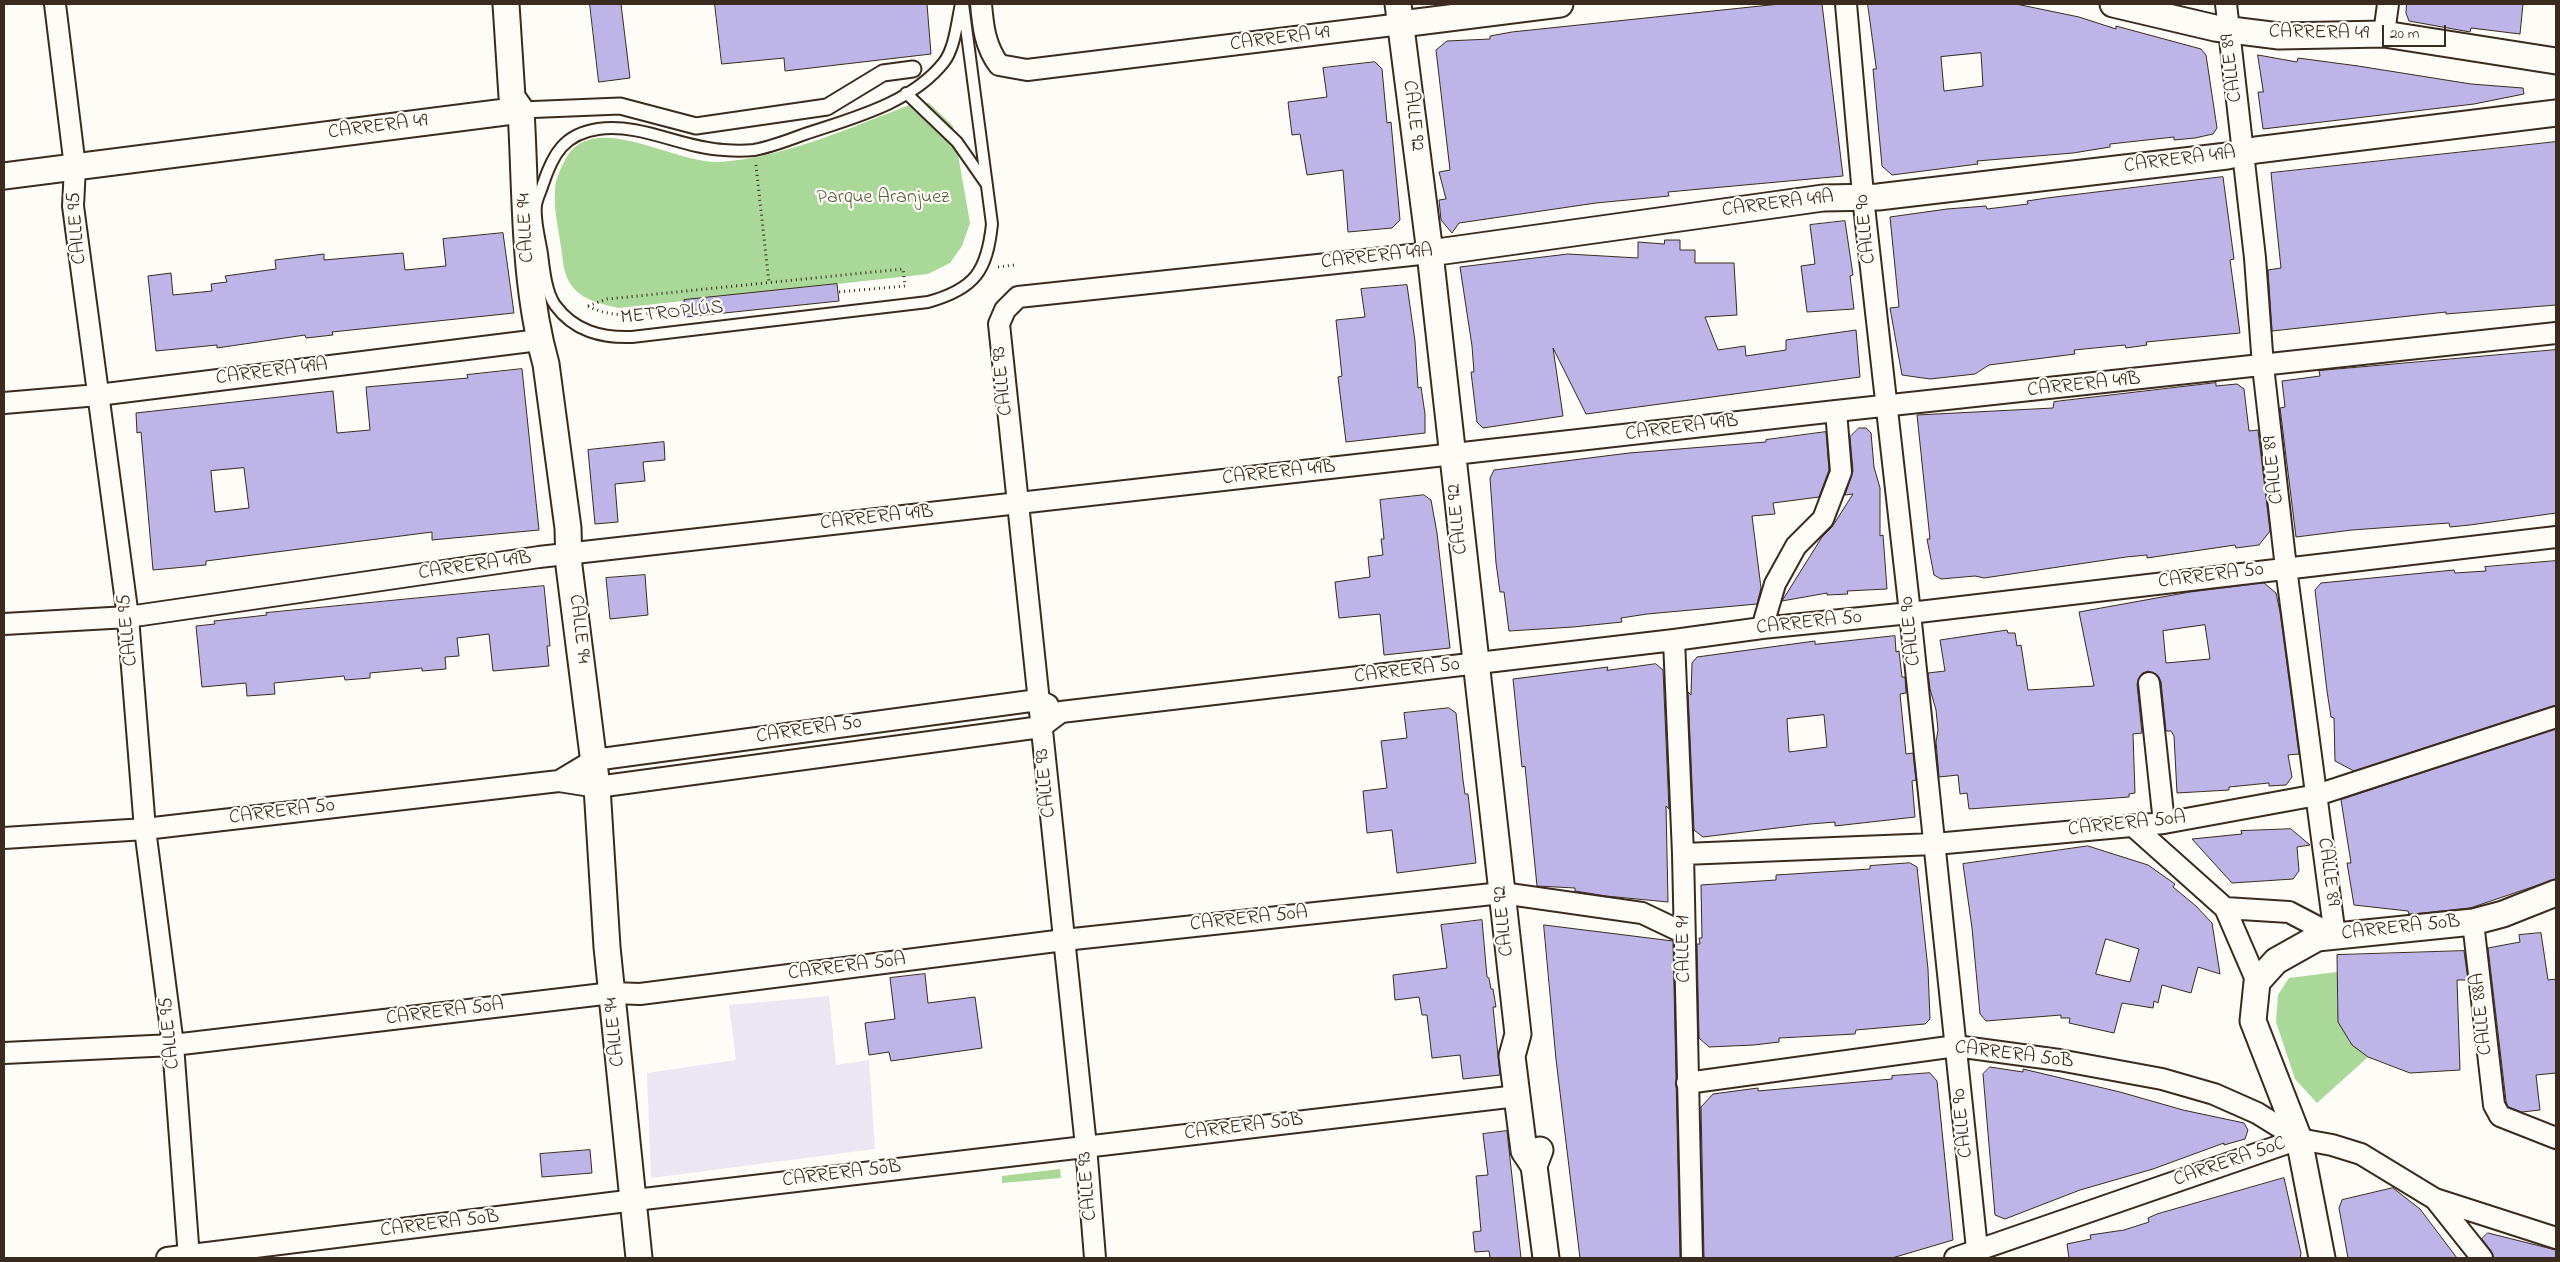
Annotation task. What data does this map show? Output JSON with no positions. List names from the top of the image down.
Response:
{
  "streets": {
    "street": [
      "CARRERA 49",
      "CALLE 89",
      "CALLE 92",
      "CARRERA 49A",
      "CALLE 95",
      "CALLE 94",
      "CALLE 90",
      "CALLE 93",
      "CARRERA 49B",
      "CARRERA 50",
      "CARRERA 50A",
      "CARRERA 50B",
      "CALLE 91",
      "CALLE 88A",
      "CARRERA 50C"
    ],
    "lane": ["METROPLÚS"]
  },
  "crossings": [
    ["CARRERA 49", "CALLE 89"],
    ["CARRERA 49", "CALLE 92"],
    ["CARRERA 49", "CALLE 95"],
    ["CARRERA 49", "CALLE 94"],
    ["CALLE 89", "CARRERA 49A"],
    ["CALLE 89", "CARRERA 49B"],
    ["CALLE 89", "CARRERA 50"],
    ["CALLE 89", "CARRERA 50A"],
    ["CALLE 89", "CARRERA 50B"],
    ["CALLE 92", "CARRERA 49A"],
    ["CALLE 92", "CARRERA 49B"],
    ["CALLE 92", "CARRERA 50"],
    ["CALLE 92", "CARRERA 50A"],
    ["CALLE 92", "CARRERA 50B"],
    ["CARRERA 49A", "CALLE 95"],
    ["CARRERA 49A", "CALLE 94"],
    ["CARRERA 49A", "CALLE 90"],
    ["CARRERA 49A", "CALLE 93"],
    ["CALLE 95", "CARRERA 49B"],
    ["CALLE 95", "CARRERA 50"],
    ["CALLE 95", "CARRERA 50A"],
    ["CALLE 95", "CARRERA 50B"],
    ["CALLE 94", "CARRERA 49B"],
    ["CALLE 94", "CARRERA 50"],
    ["CALLE 94", "CARRERA 50A"],
    ["CALLE 94", "CARRERA 50B"],
    ["CALLE 90", "CARRERA 49B"],
    ["CALLE 90", "CARRERA 50"],
    ["CALLE 90", "CARRERA 50A"],
    ["CALLE 90", "CARRERA 50B"],
    ["CALLE 90", "CARRERA 50C"],
    ["CALLE 93", "CARRERA 49B"],
    ["CALLE 93", "CARRERA 50"],
    ["CALLE 93", "CARRERA 50A"],
    ["CALLE 93", "CARRERA 50B"],
    ["CARRERA 50", "CALLE 91"],
    ["CARRERA 50A", "CALLE 91"],
    ["CARRERA 50B", "CALLE 91"],
    ["CARRERA 50B", "CALLE 88A"],
    ["CARRERA 50B", "CARRERA 50C"]
  ],
  "parks": ["Parque Aranjuez"],
  "scale_bar": "20 m"
}
